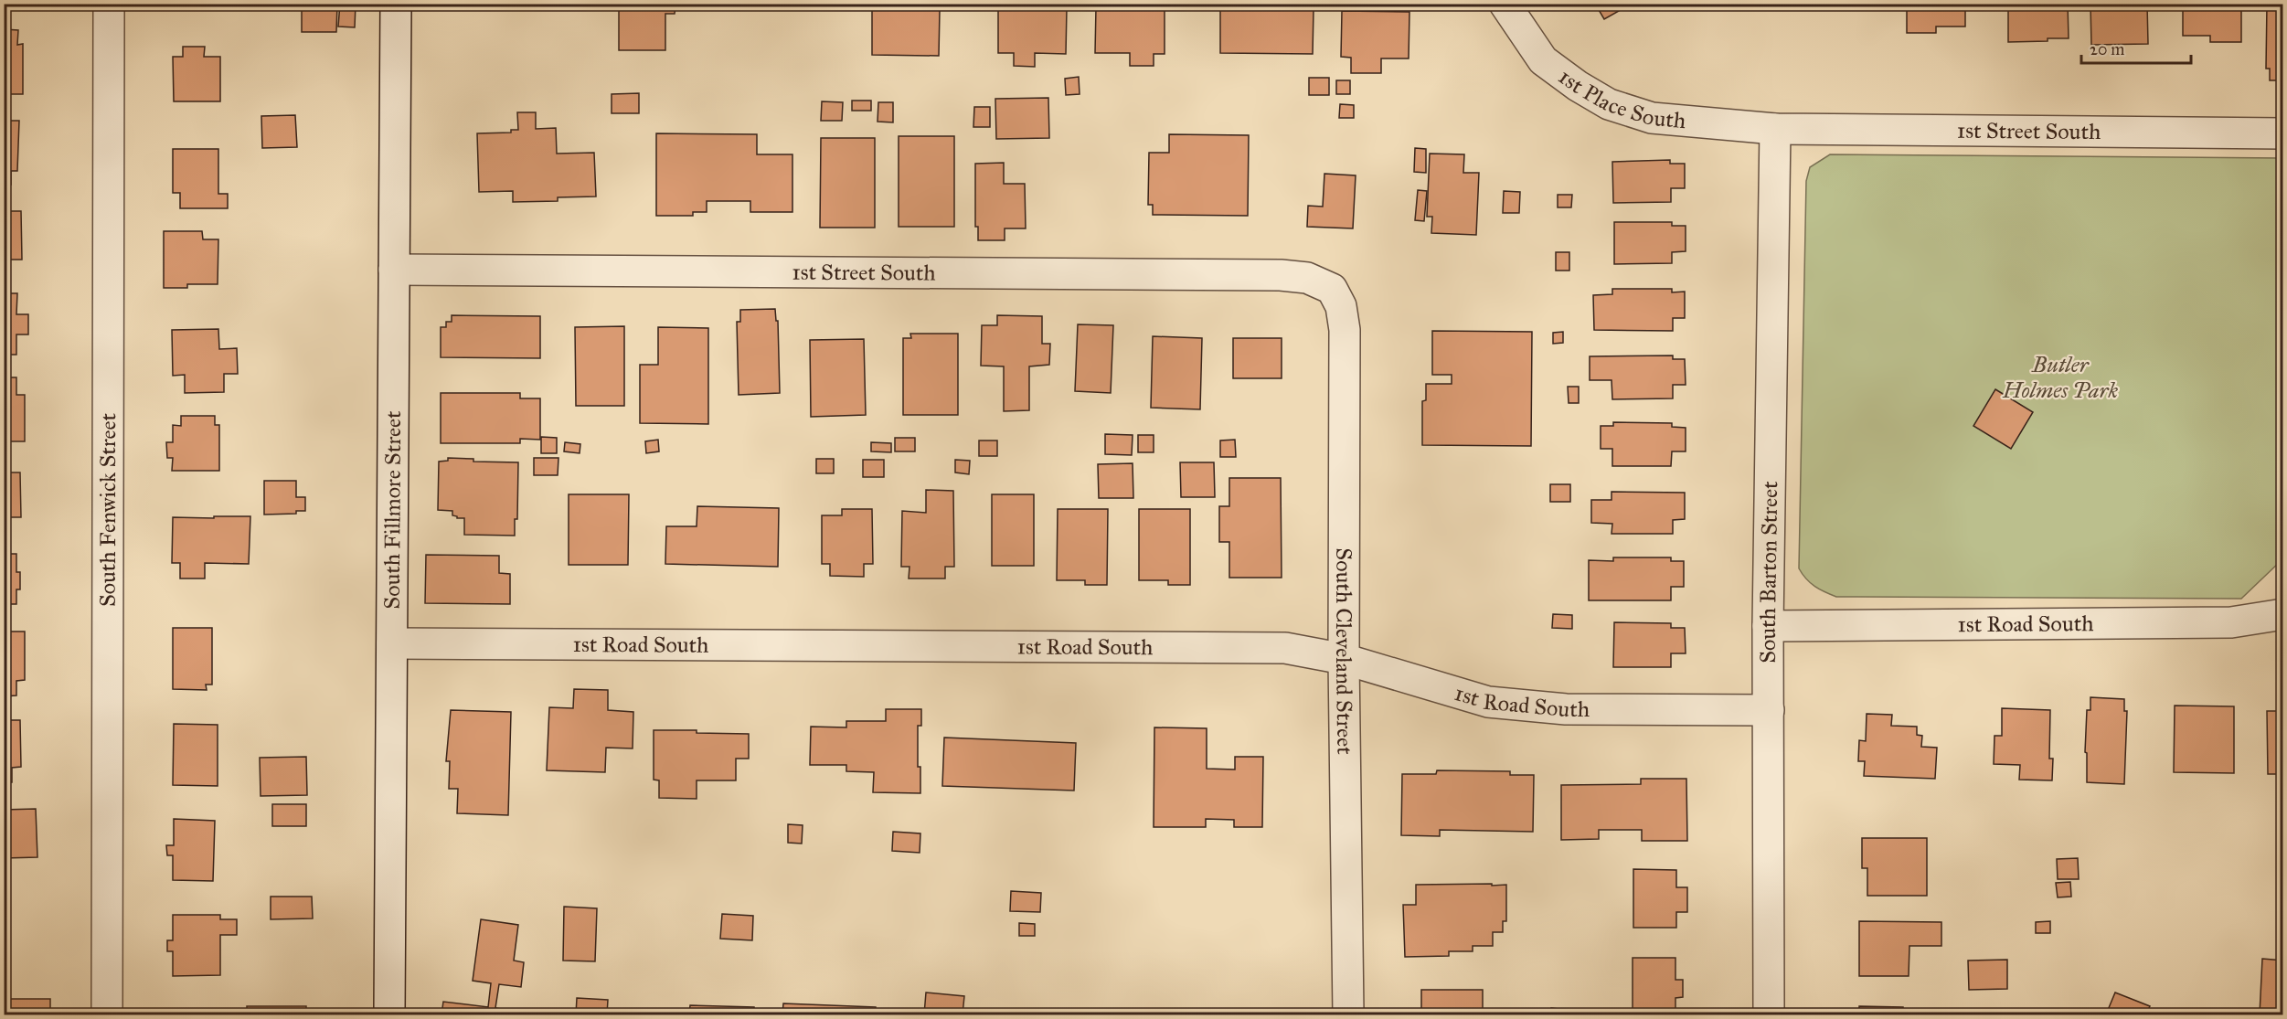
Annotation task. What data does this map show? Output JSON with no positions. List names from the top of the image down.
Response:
{
  "streets": {
    "street": [
      "1st Place South",
      "1st Street South",
      "South Fillmore Street",
      "South Fenwick Street",
      "South Barton Street",
      "1st Road South",
      "South Cleveland Street"
    ]
  },
  "crossings": [
    ["1st Place South", "1st Street South"],
    ["1st Place South", "South Barton Street"],
    ["1st Street South", "South Fillmore Street"],
    ["1st Street South", "South Barton Street"],
    ["1st Street South", "South Cleveland Street"],
    ["South Fillmore Street", "1st Road South"],
    ["South Barton Street", "1st Road South"],
    ["1st Road South", "South Cleveland Street"]
  ],
  "parks": ["Butler Holmes Park"],
  "scale_bar": "20 m"
}
